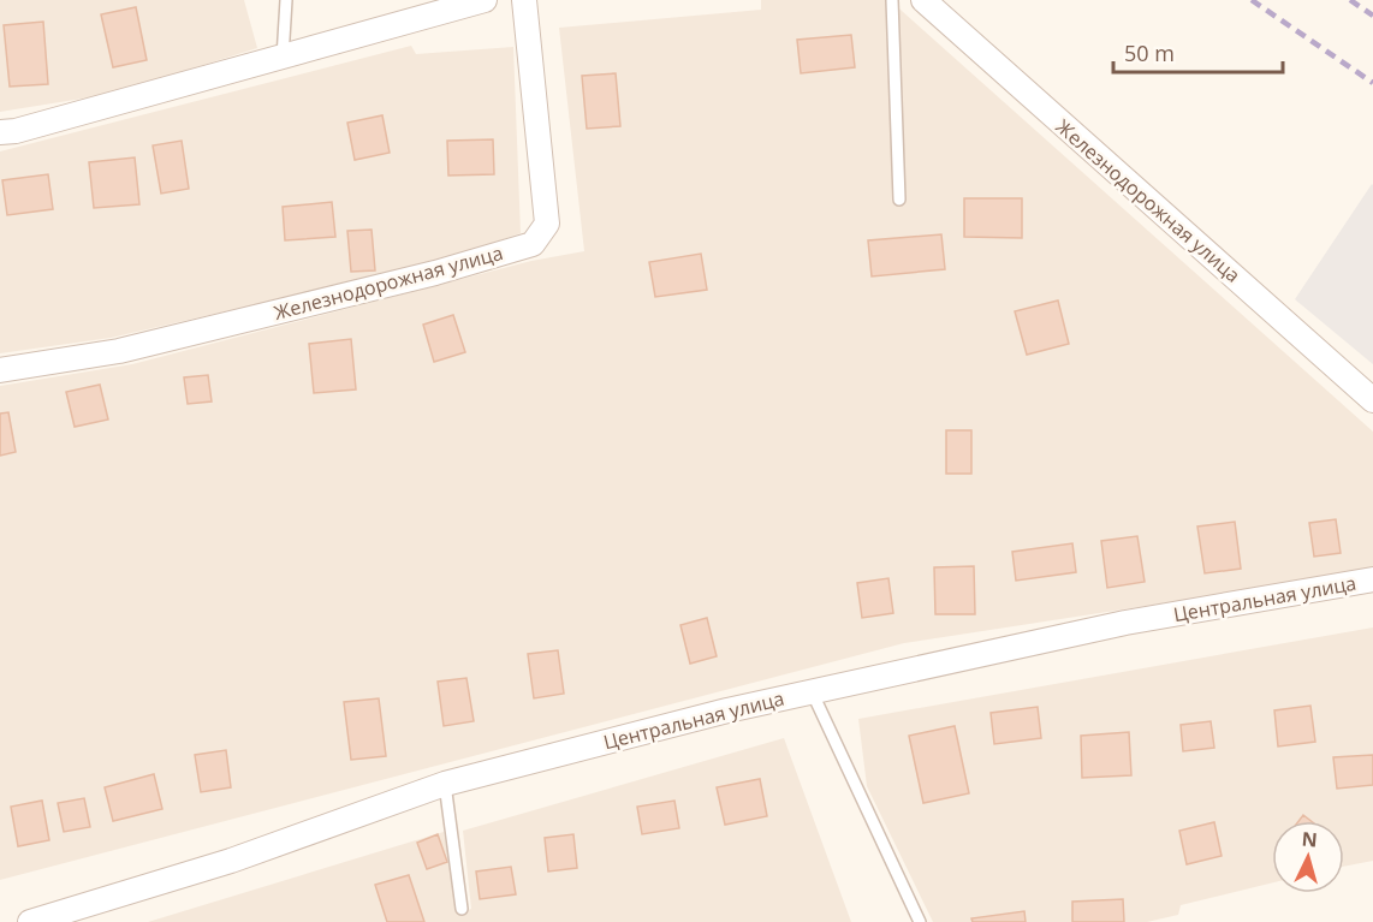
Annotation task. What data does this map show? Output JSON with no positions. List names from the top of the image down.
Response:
{
  "streets": {
    "street": ["Железнодорожная улица", "Центральная улица"]
  },
  "scale_bar": "50 m",
  "north": "top"
}
